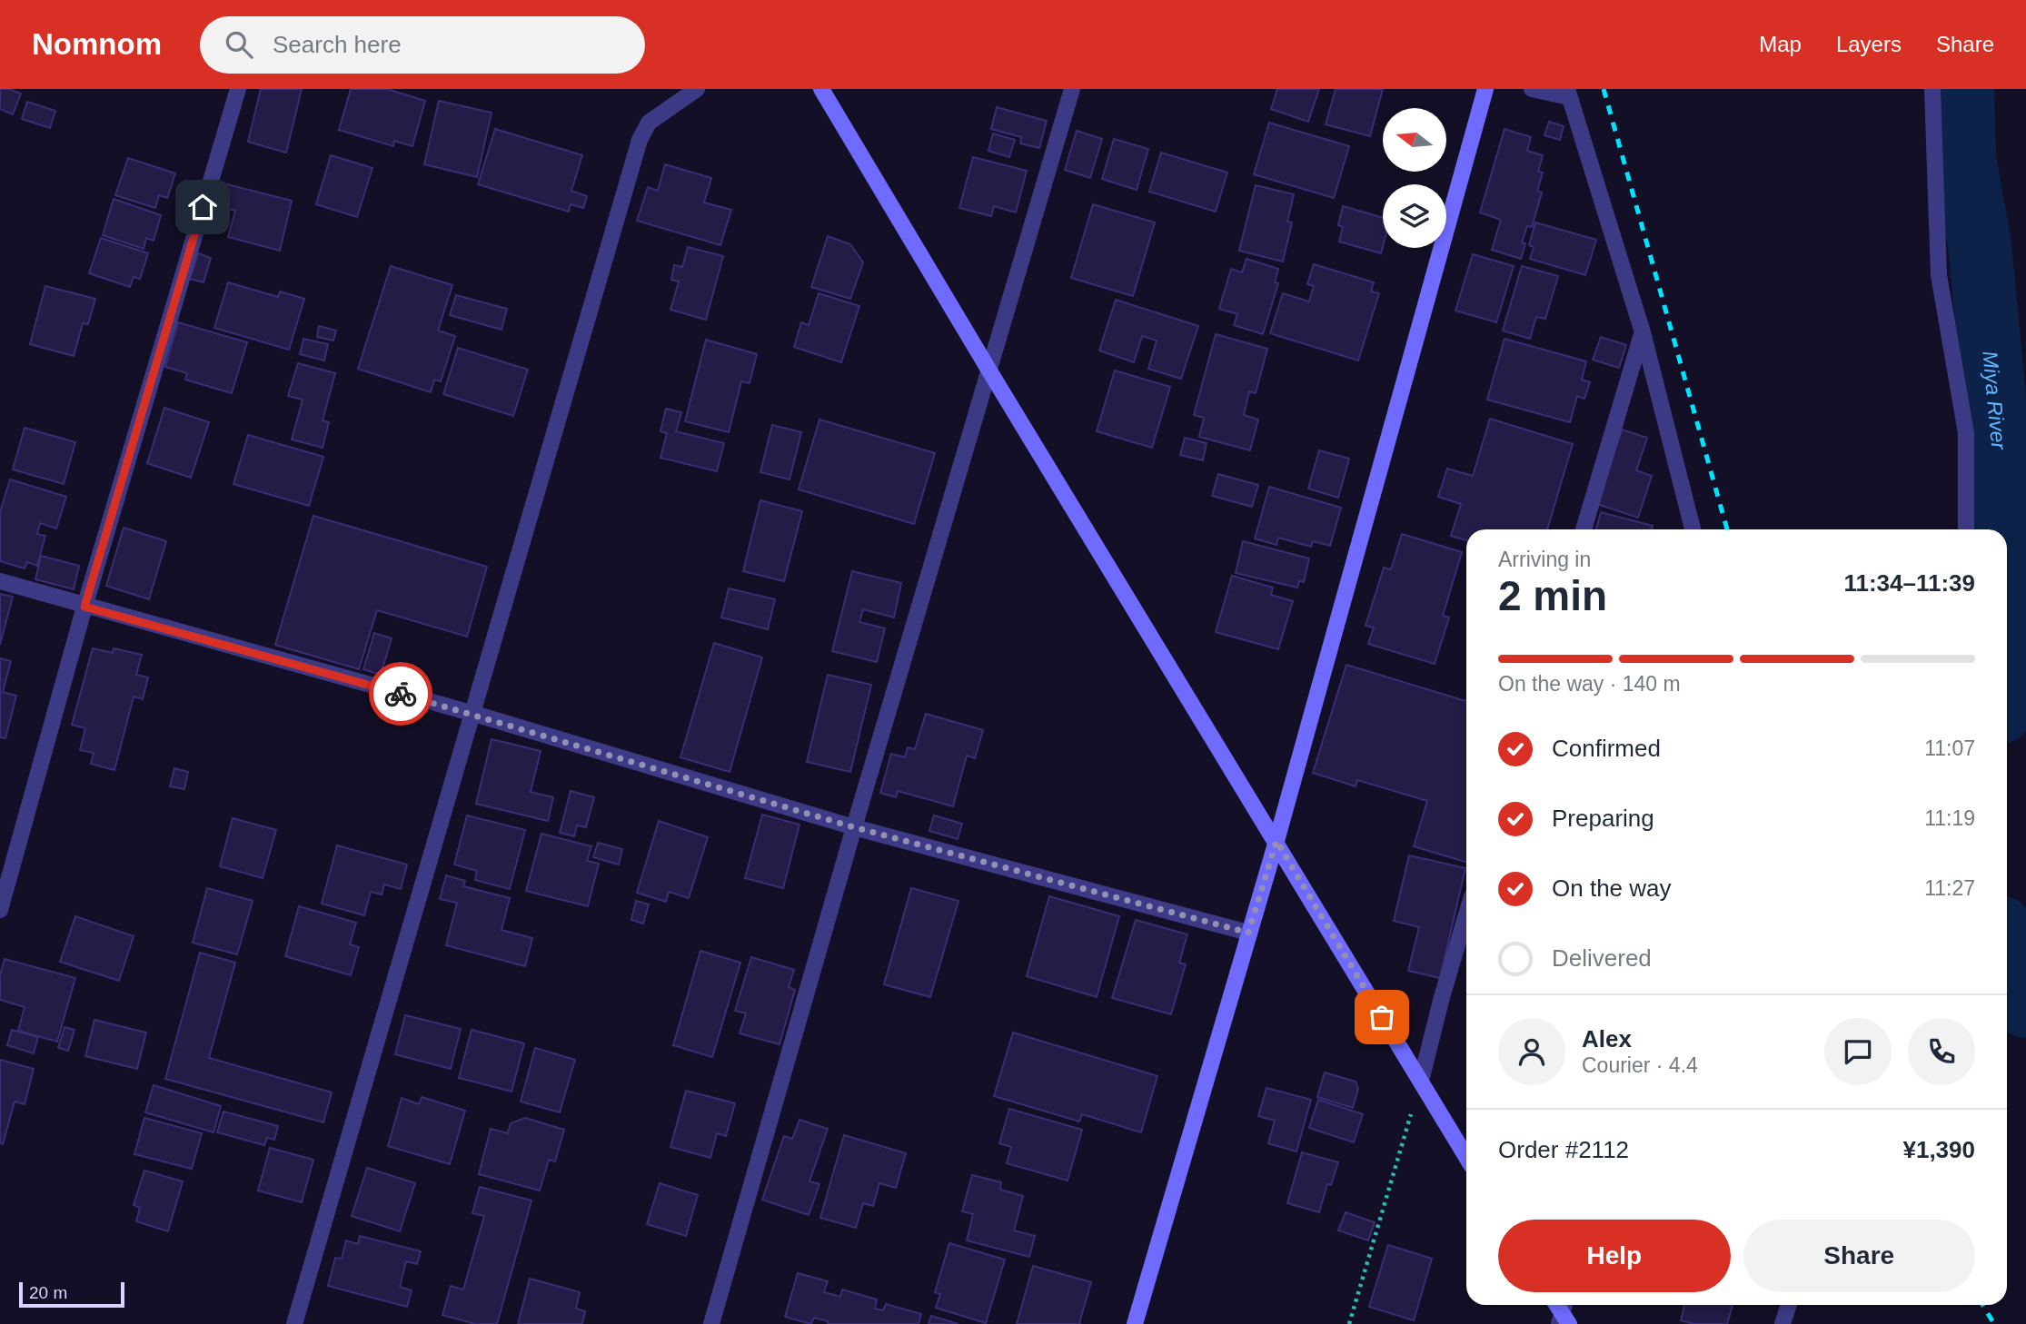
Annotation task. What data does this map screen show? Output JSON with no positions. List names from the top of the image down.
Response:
{
  "water": ["Miya River"],
  "scale_bar": "20 m",
  "north": "left",
  "page": {
    "header": "Nomnom",
    "search": "Search here",
    "nav": ["Map", "Layers", "Share"],
    "heading": ["2 min", "Arriving in", "11:34–11:39"],
    "panel": [
      "Alex",
      "Courier · 4.4",
      "Order #2112",
      "¥1,390"
    ],
    "bar": "On the way · 140 m",
    "list": [
      ["Confirmed", "11:07"],
      ["Preparing", "11:19"],
      ["On the way", "11:27"],
      "Delivered"
    ],
    "buttons": ["Help", "Share"],
    "scale": "20 m"
  }
}
